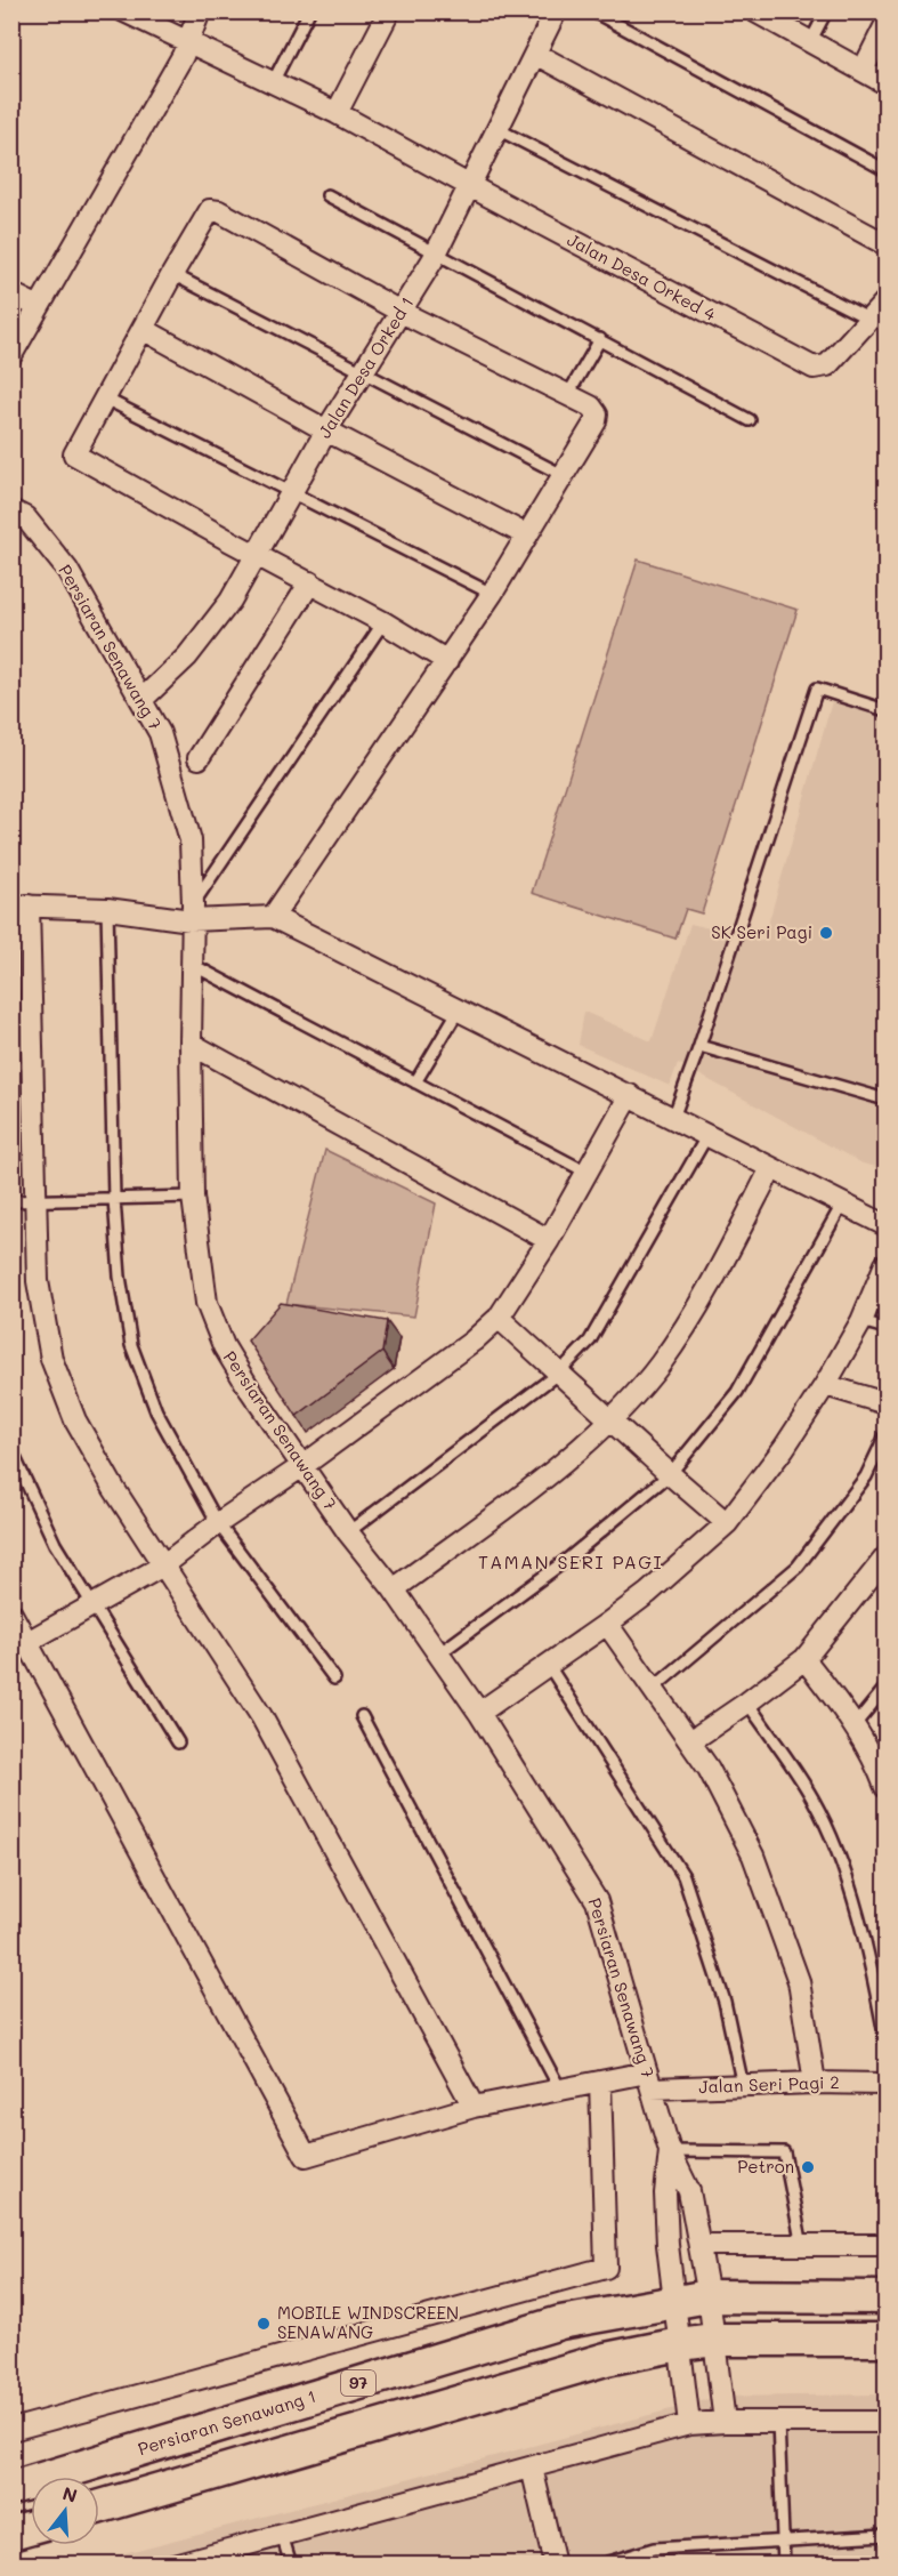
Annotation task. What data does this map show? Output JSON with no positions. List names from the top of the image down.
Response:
{
  "streets": {
    "main road": ["97", "Persiaran Senawang 1"],
    "street": [
      "Jalan Desa Orked 4",
      "Jalan Desa Orked 1",
      "Persiaran Senawang 7",
      "Jalan Seri Pagi 2"
    ]
  },
  "crossings": [
    ["Jalan Desa Orked 4", "Jalan Desa Orked 1"],
    ["Jalan Desa Orked 1", "Persiaran Senawang 7"],
    ["Persiaran Senawang 7", "Jalan Seri Pagi 2"]
  ],
  "districts": ["TAMAN SERI PAGI"],
  "places": ["SK Seri Pagi", "Petron", "MOBILE WINDSCREEN SENAWANG"],
  "north": "top"
}
